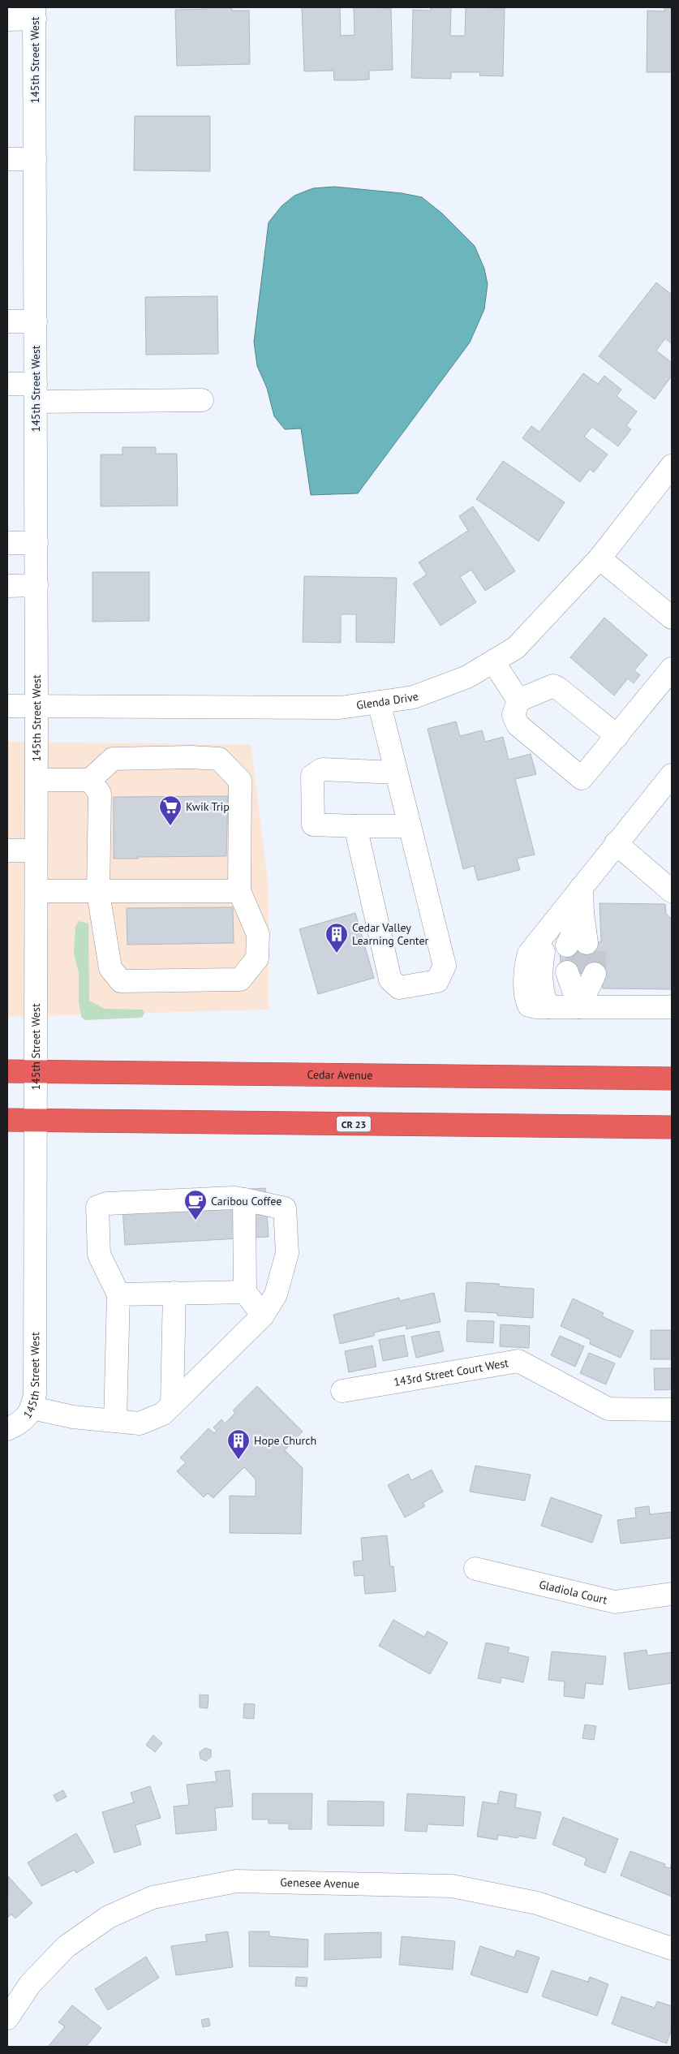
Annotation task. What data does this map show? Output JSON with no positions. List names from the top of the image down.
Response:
{
  "streets": {
    "highway": ["Cedar Avenue", "CR 23"],
    "street": [
      "145th Street West",
      "Glenda Drive",
      "143rd Street Court West",
      "Gladiola Court",
      "Genesee Avenue"
    ]
  },
  "crossings": [
    ["145th Street West", "Glenda Drive"],
    ["145th Street West", "Cedar Avenue"],
    ["145th Street West", "CR 23"]
  ],
  "places": {
    "supermarket": ["Kwik Trip"],
    "building": ["Cedar Valley Learning Center", "Hope Church"],
    "cafe": ["Caribou Coffee"]
  }
}
